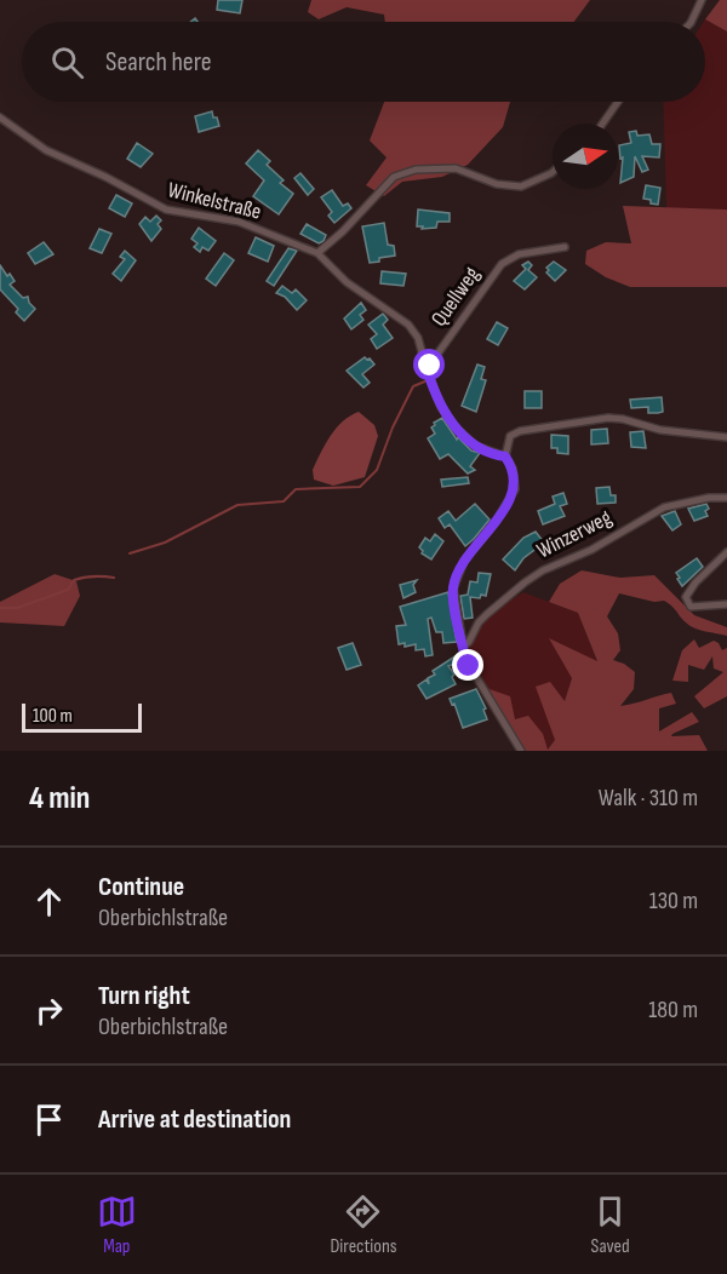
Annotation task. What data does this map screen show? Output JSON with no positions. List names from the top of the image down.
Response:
{
  "streets": {
    "street": ["Winkelstraße", "Quellweg", "Winzerweg"]
  },
  "crossings": [
    ["Winkelstraße", "Quellweg"]
  ],
  "scale_bar": "100 m",
  "north": "right",
  "page": {
    "search": "Search here",
    "scale": "100 m",
    "heading": ["4 min", "Walk · 310 m"],
    "list": [
      ["Continue", "Oberbichlstraße", "130 m"],
      ["Turn right", "Oberbichlstraße", "180 m"],
      "Arrive at destination"
    ],
    "nav": ["Map", "Directions", "Saved"]
  }
}
